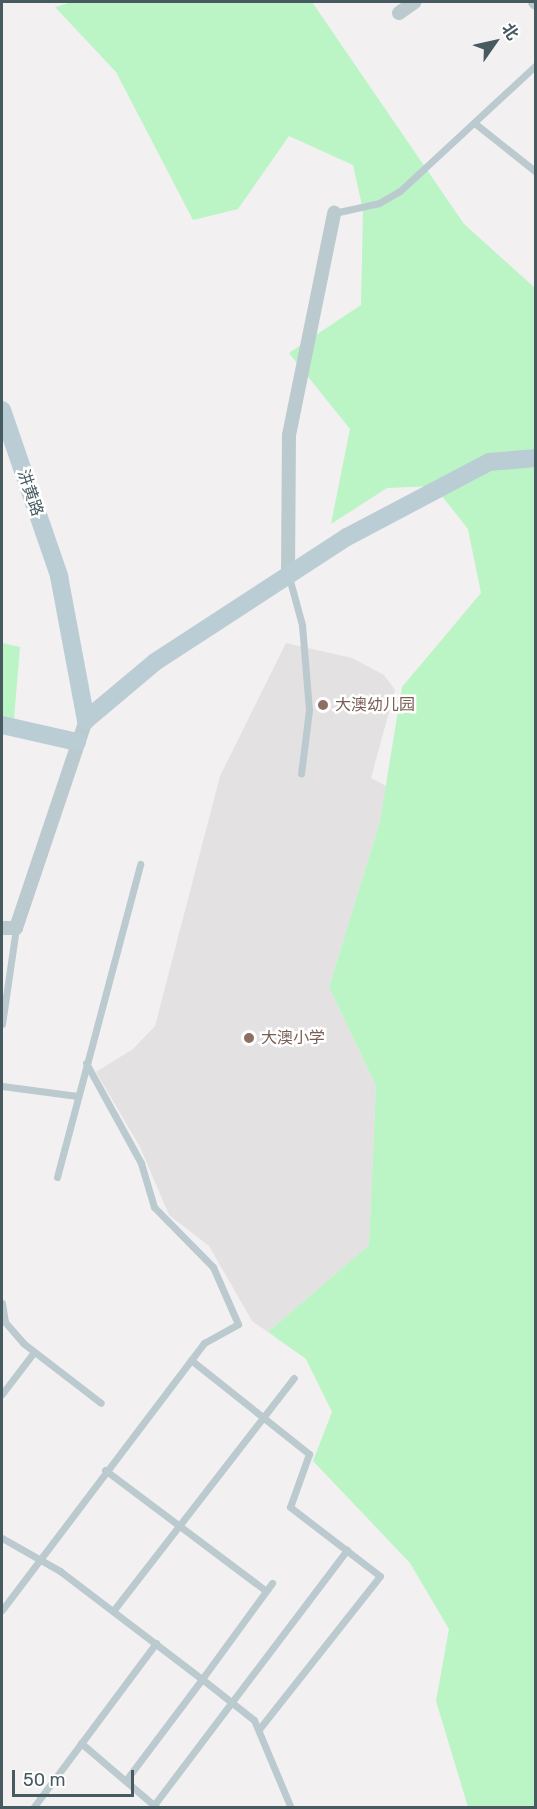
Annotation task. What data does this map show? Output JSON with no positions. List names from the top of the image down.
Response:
{
  "streets": {
    "main road": ["汫黄路"]
  },
  "places": ["大澳幼儿园", "大澳小学"],
  "scale_bar": "50 m",
  "north": "top right"
}
